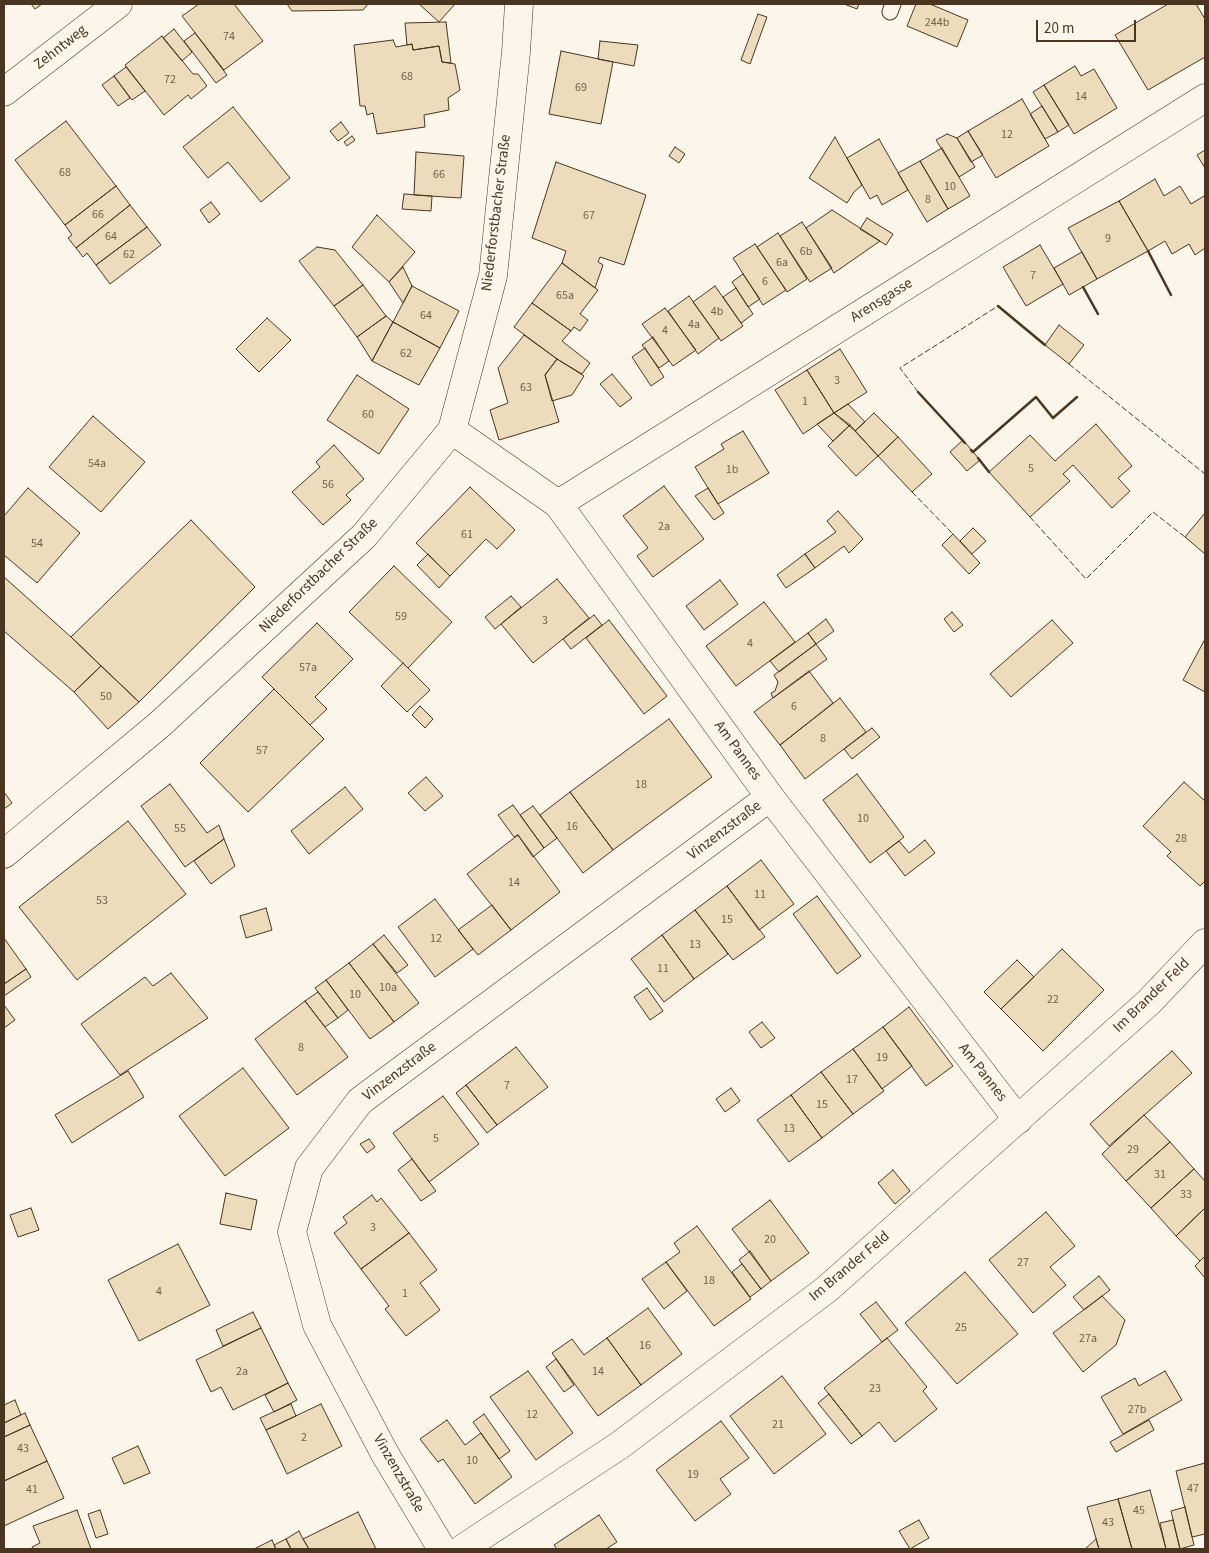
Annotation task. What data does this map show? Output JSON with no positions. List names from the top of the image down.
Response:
{
  "streets": {
    "street": [
      "Zehntweg",
      "Niederforstbacher Straße",
      "Arensgasse",
      "Am Pannes",
      "Vinzenzstraße",
      "Im Brander Feld"
    ]
  },
  "crossings": [
    ["Niederforstbacher Straße", "Am Pannes"],
    ["Arensgasse", "Am Pannes"],
    ["Am Pannes", "Vinzenzstraße"],
    ["Am Pannes", "Im Brander Feld"]
  ],
  "house_numbers": [
    "244b",
    "74",
    "68",
    "72",
    "69",
    "14",
    "12",
    "68",
    "66",
    "10",
    "8",
    "66",
    "67",
    "64",
    "9",
    "6b",
    "62",
    "6a",
    "7",
    "6",
    "65a",
    "4b",
    "64",
    "4a",
    "4",
    "62",
    "3",
    "63",
    "1",
    "60",
    "54a",
    "5",
    "1b",
    "56",
    "2a",
    "61",
    "54",
    "59",
    "3",
    "4",
    "57a",
    "50",
    "6",
    "8",
    "57",
    "18",
    "10",
    "16",
    "55",
    "28",
    "14",
    "11",
    "53",
    "15",
    "12",
    "13",
    "11",
    "10a",
    "10",
    "22",
    "8",
    "19",
    "17",
    "7",
    "15",
    "13",
    "5",
    "29",
    "31",
    "33",
    "3",
    "20",
    "27",
    "18",
    "4",
    "1",
    "25",
    "27a",
    "16",
    "2a",
    "14",
    "23",
    "27b",
    "12",
    "21",
    "2",
    "43",
    "10",
    "19",
    "47",
    "41",
    "45",
    "43"
  ],
  "scale_bar": "20 m"
}
